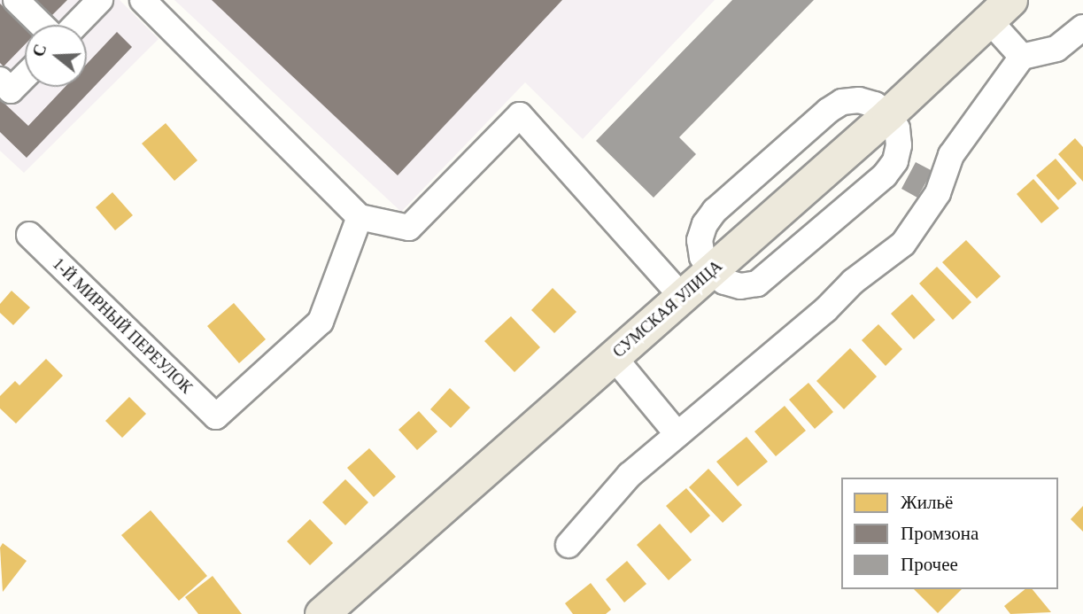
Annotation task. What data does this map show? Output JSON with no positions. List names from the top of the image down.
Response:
{
  "streets": {
    "main road": ["СУМСКАЯ УЛИЦА"],
    "street": ["1-Й МИРНЫЙ ПЕРЕУЛОК"]
  },
  "legend": ["Жильё", "Промзона", "Прочее"],
  "north": "left"
}
